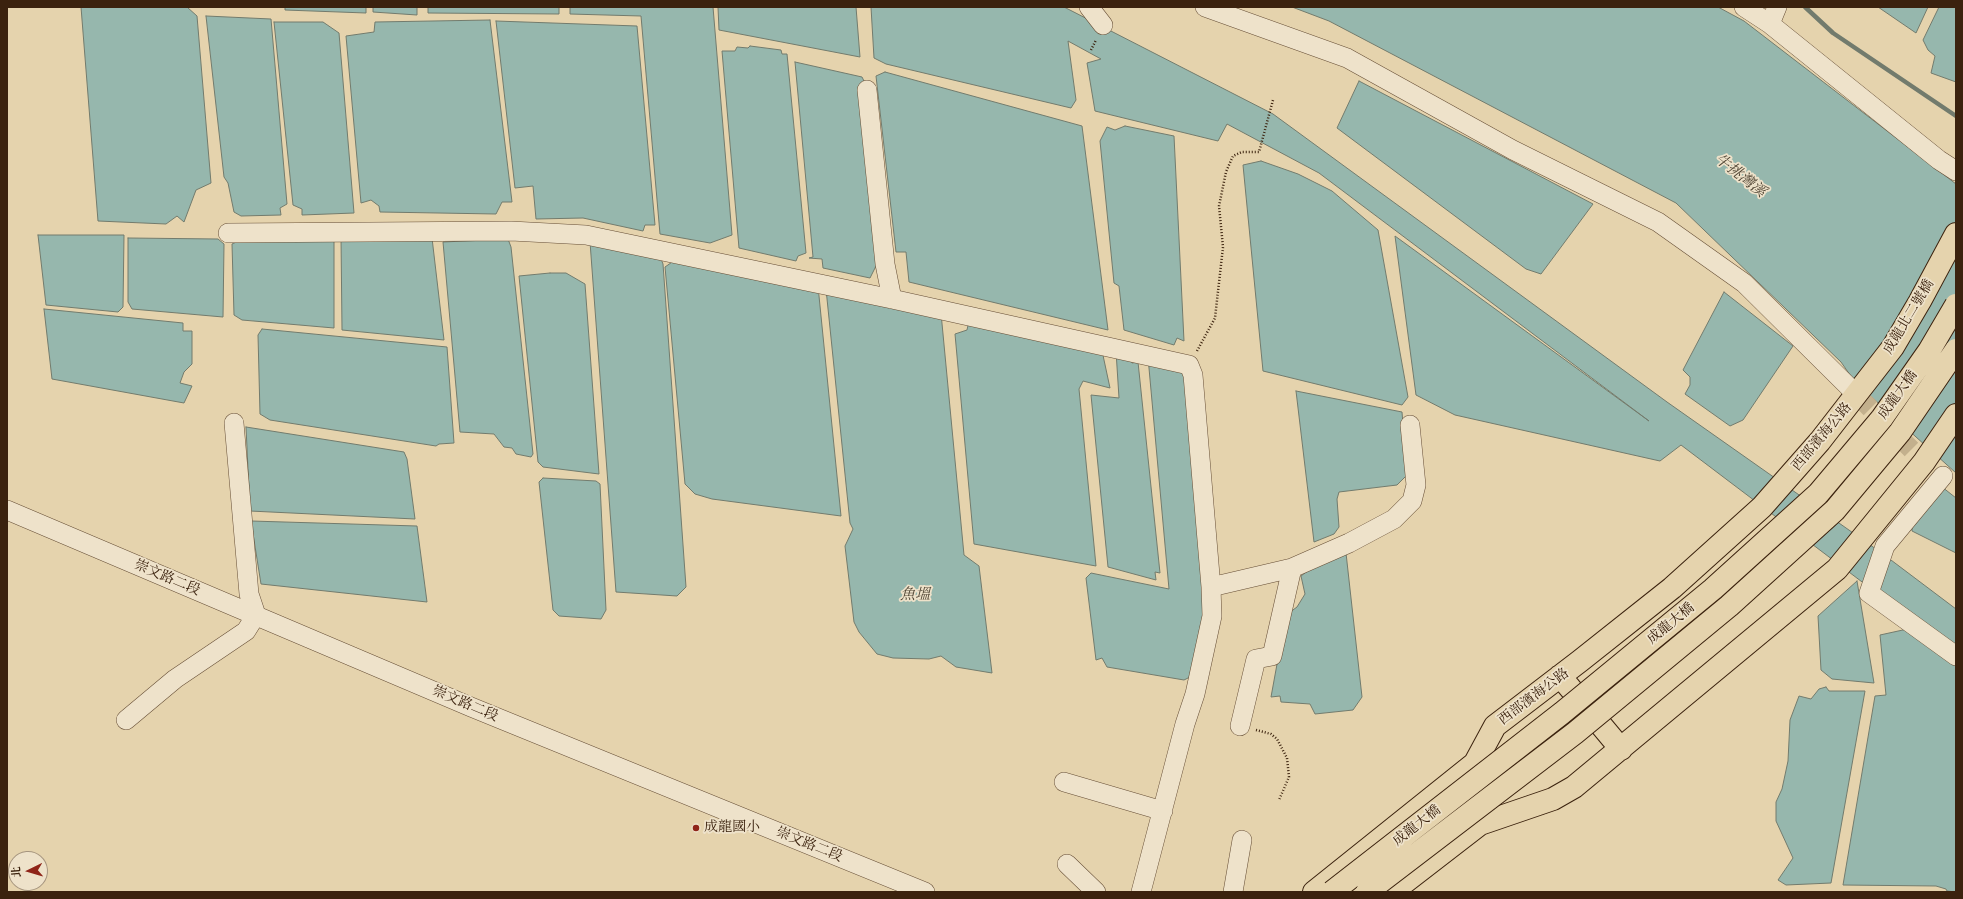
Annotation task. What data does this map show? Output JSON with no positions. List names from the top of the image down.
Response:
{
  "streets": {
    "main road": ["成龍北二號橋", "成龍大橋", "西部濱海公路"],
    "street": ["崇文路二段"]
  },
  "crossings": [
    ["成龍北二號橋", "西部濱海公路"]
  ],
  "water": ["牛挑灣溪", "魚塭"],
  "places": ["成龍國小"],
  "north": "left"
}
